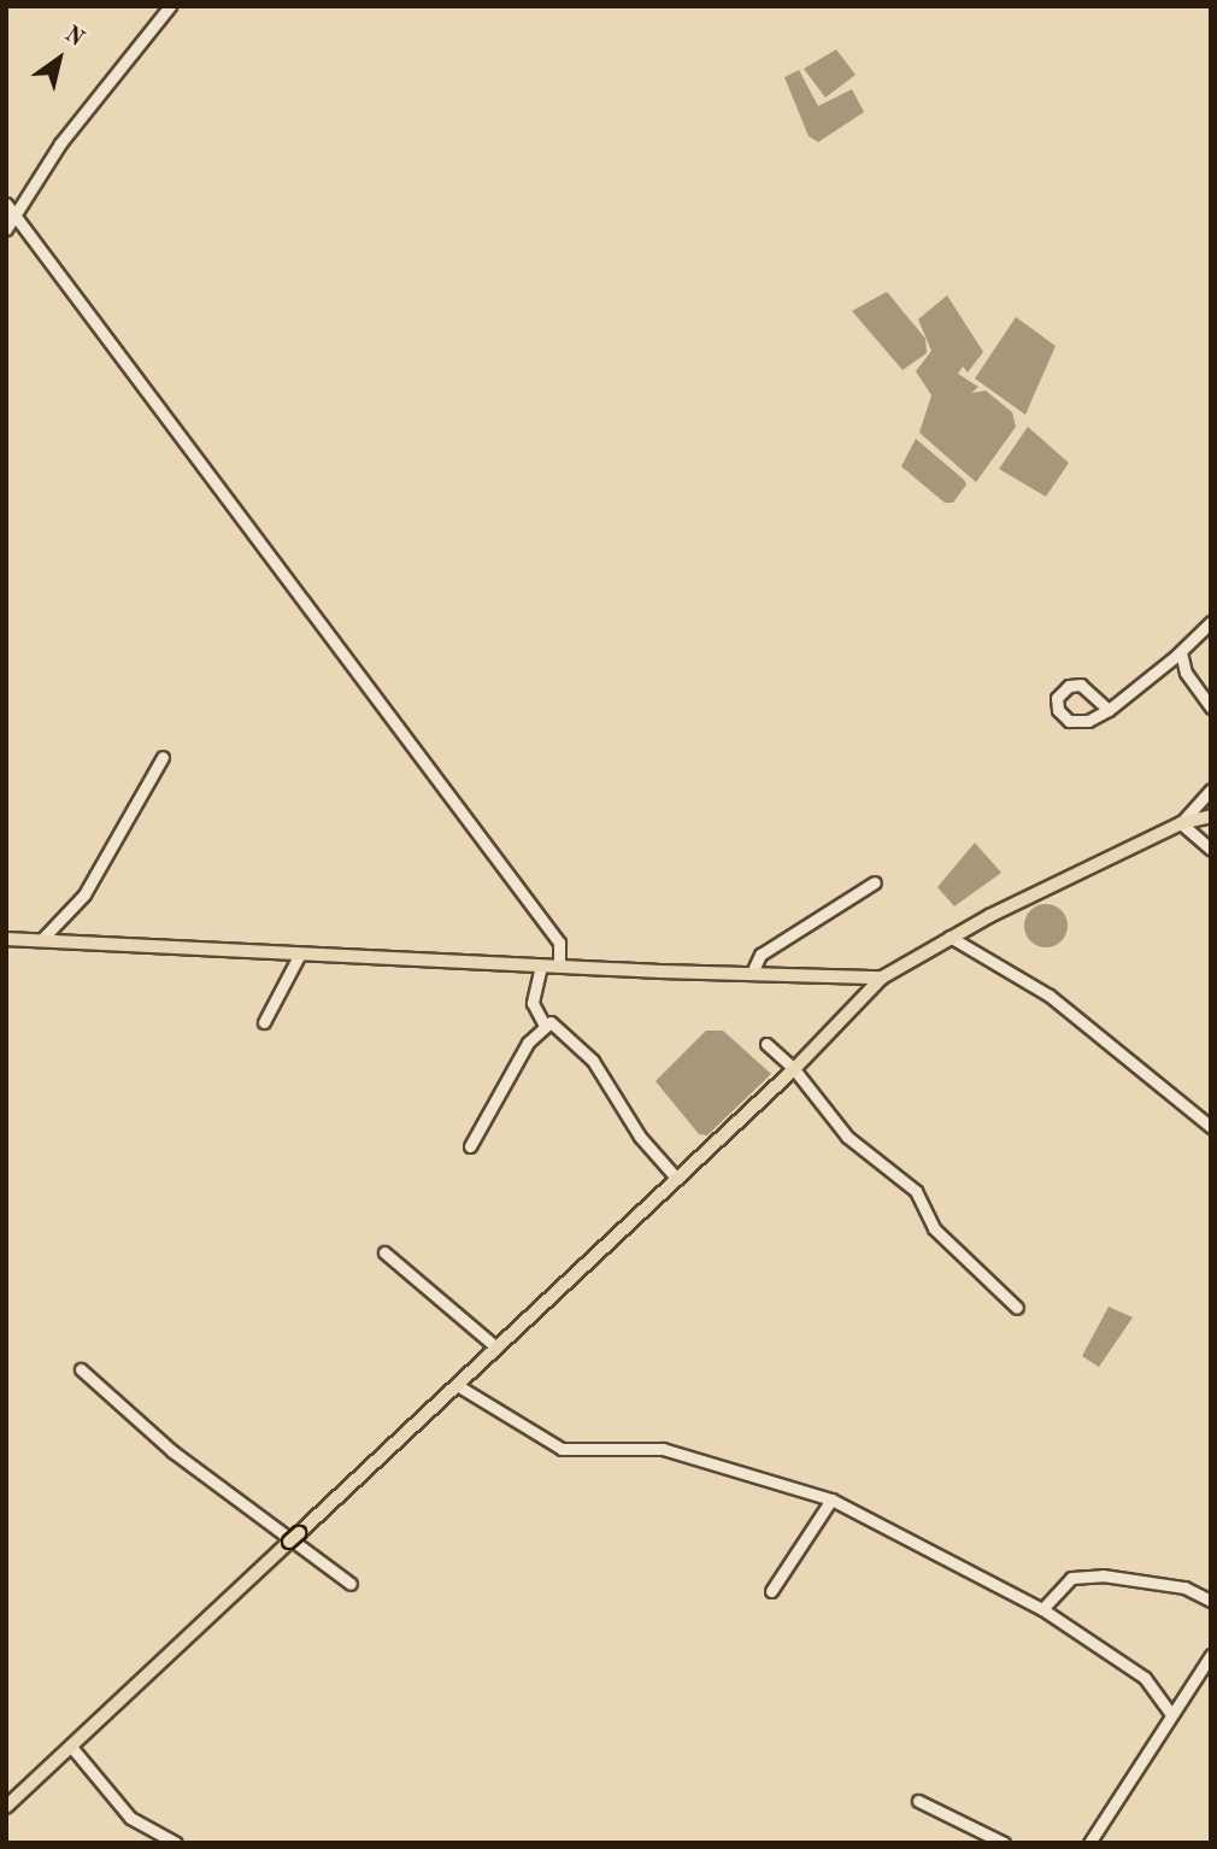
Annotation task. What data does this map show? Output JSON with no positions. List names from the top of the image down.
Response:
{
  "north": "top right"
}
